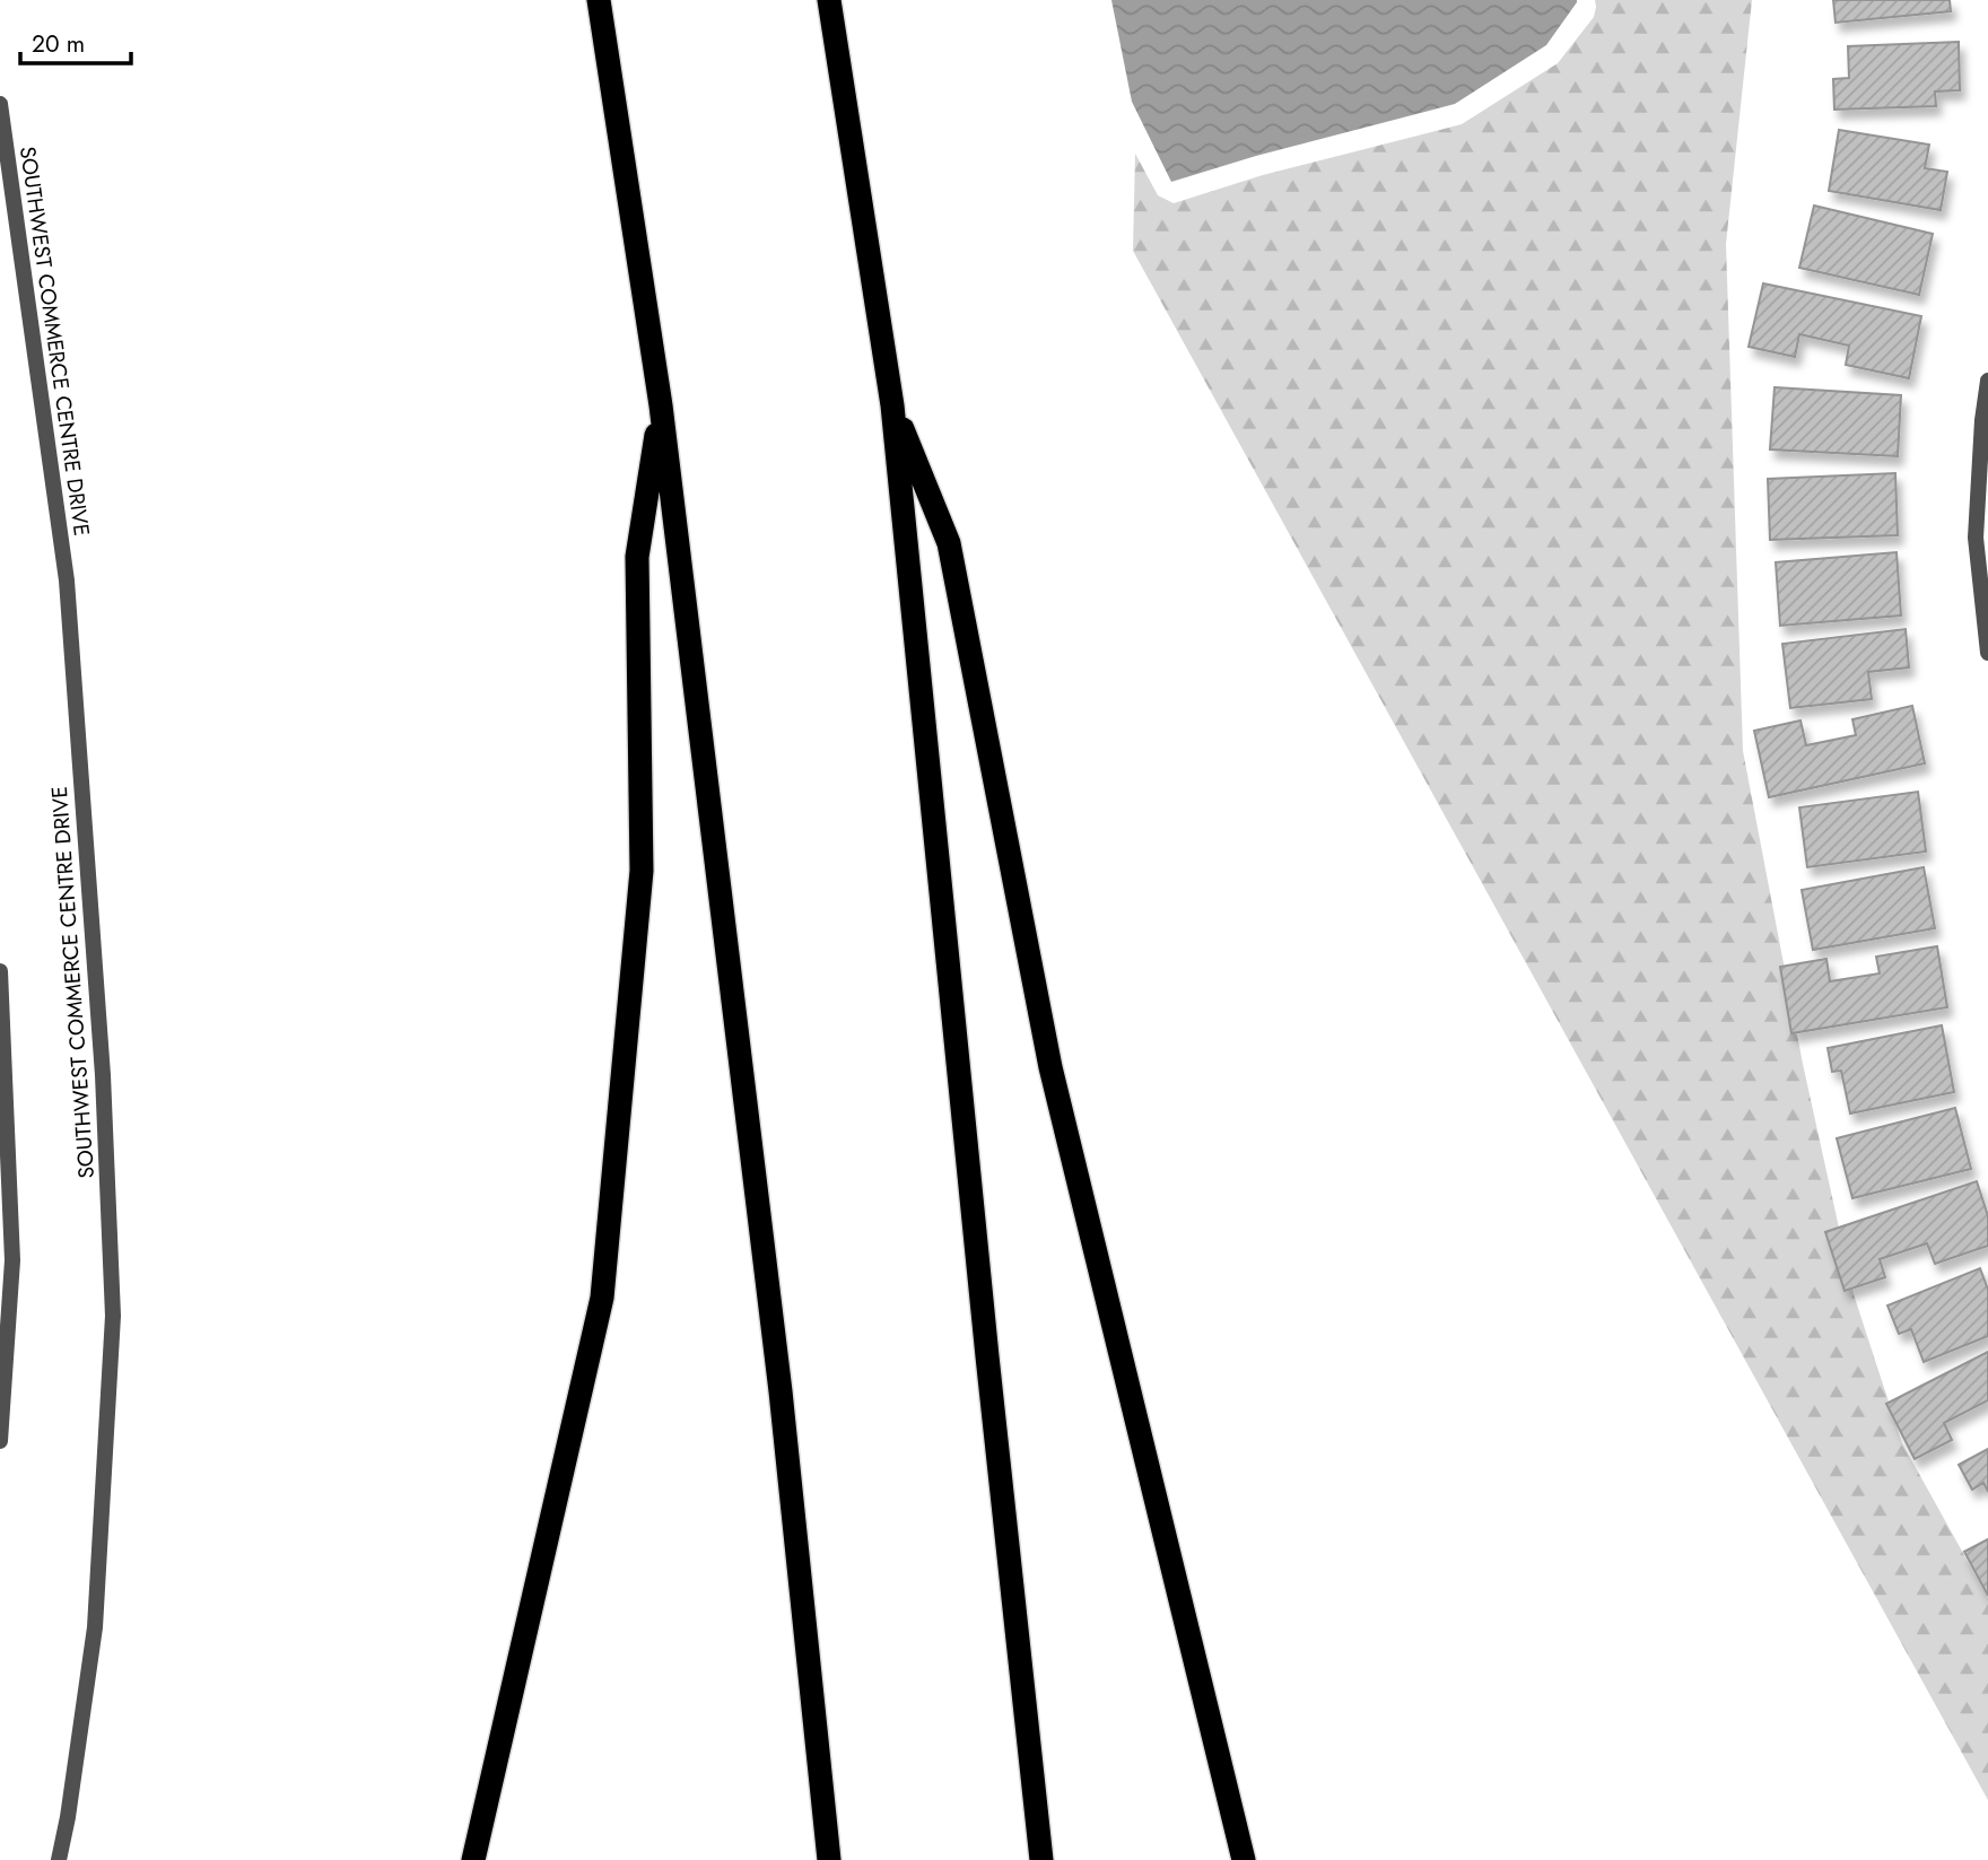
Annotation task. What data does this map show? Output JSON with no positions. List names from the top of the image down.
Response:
{
  "streets": {
    "street": ["SOUTHWEST COMMERCE CENTRE DRIVE"]
  },
  "scale_bar": "20 m"
}
